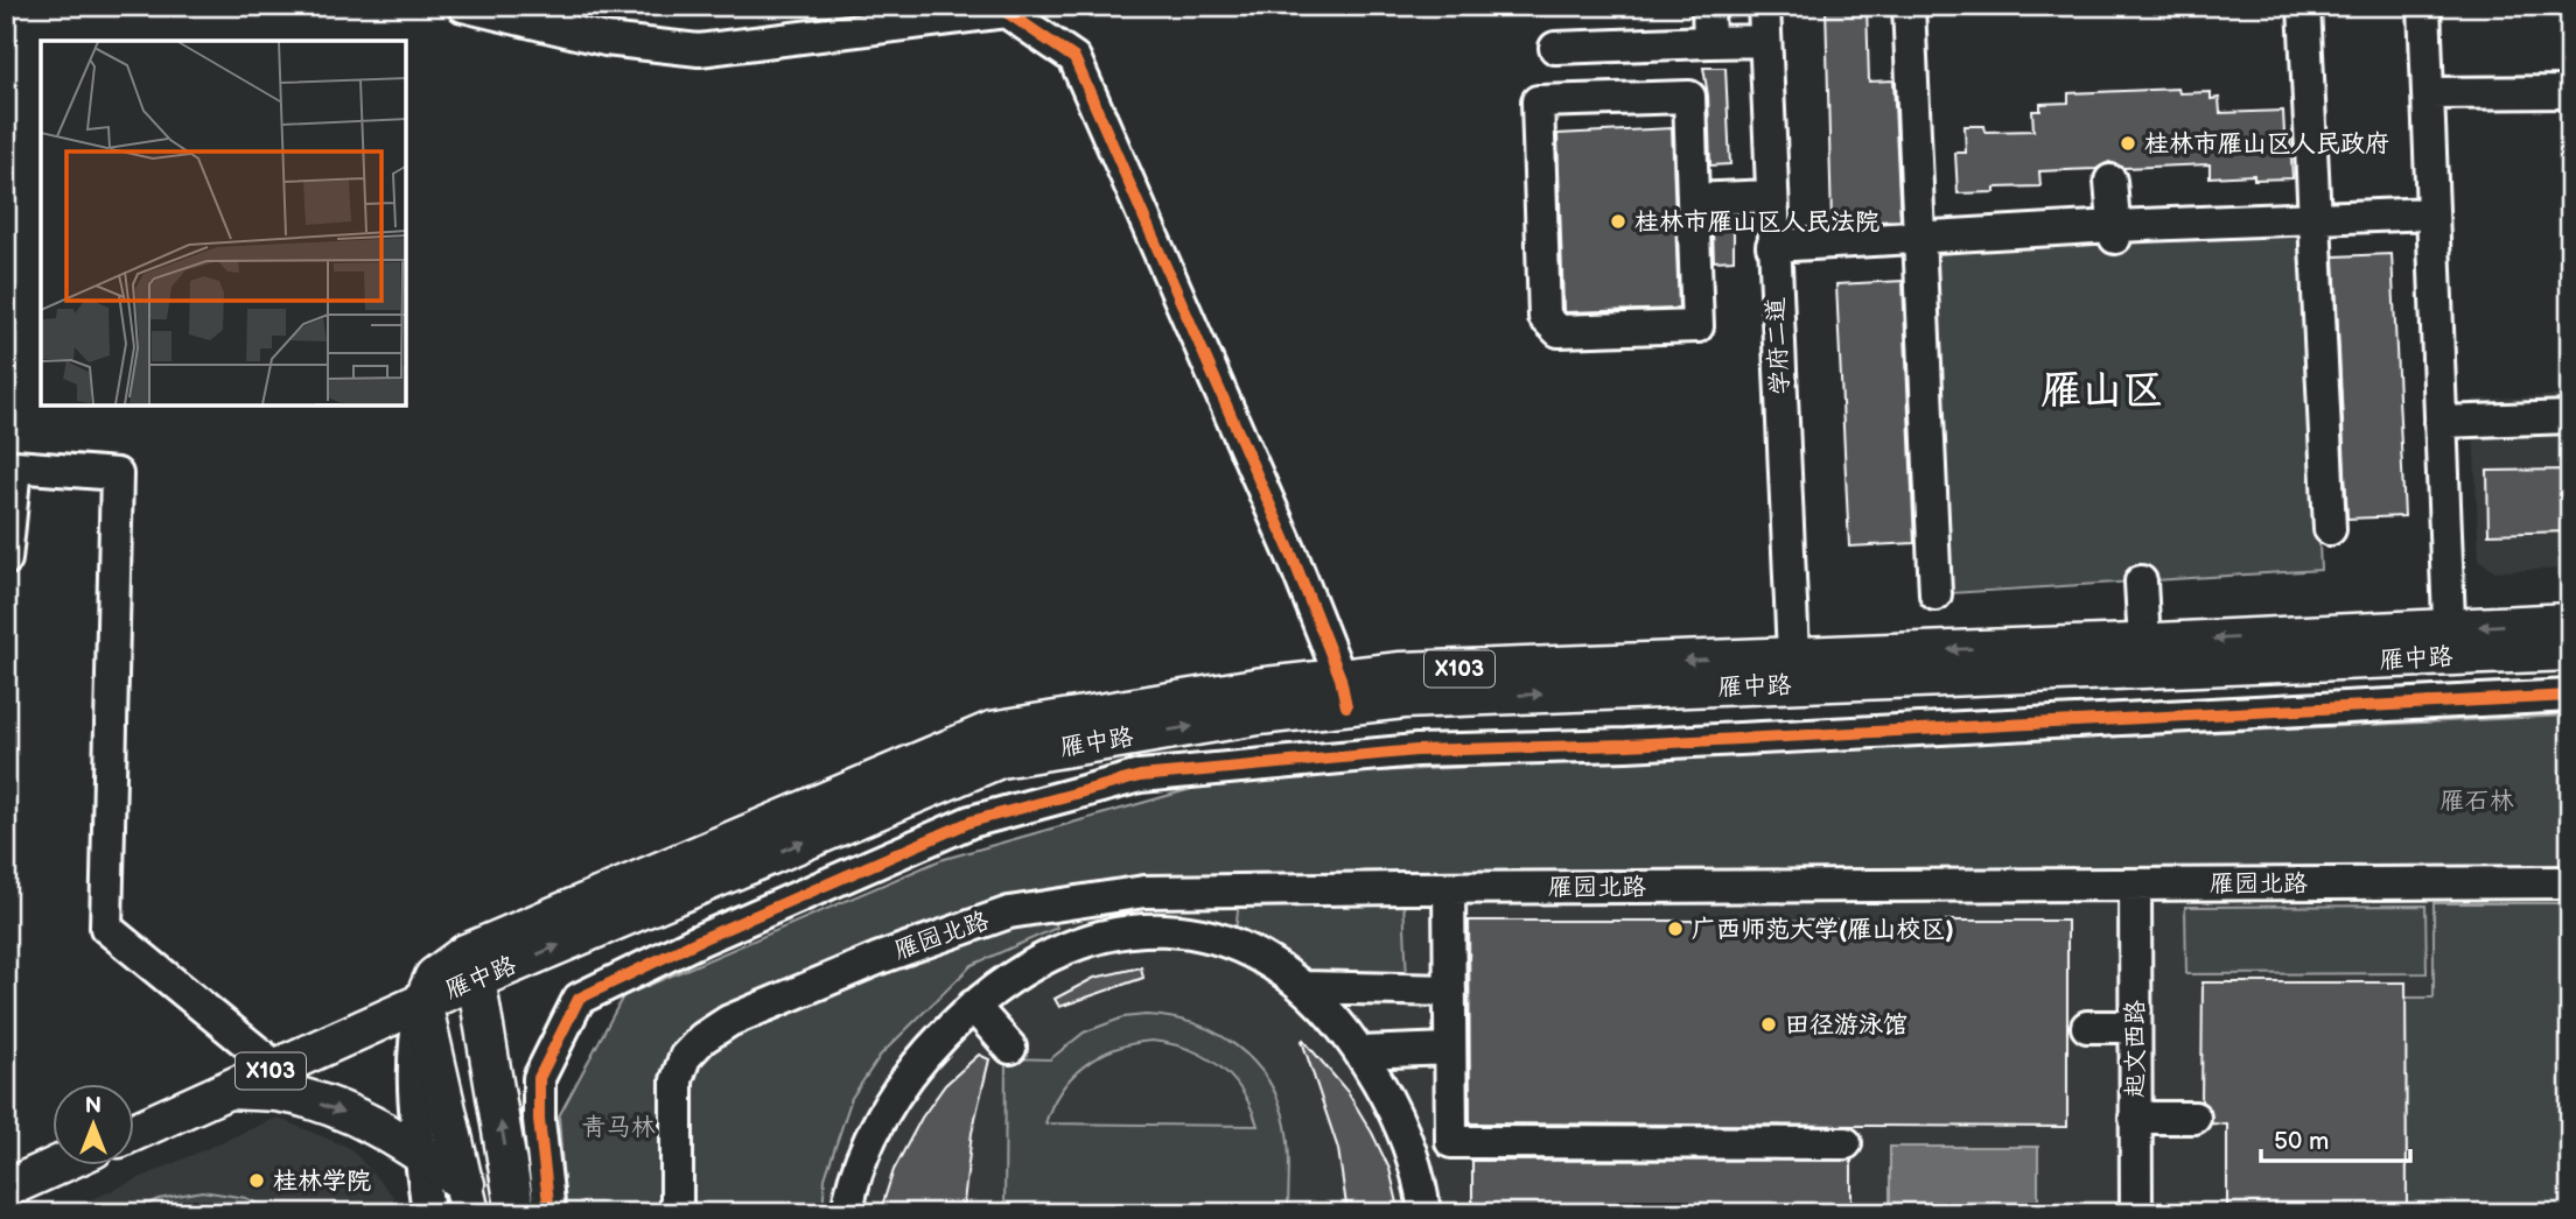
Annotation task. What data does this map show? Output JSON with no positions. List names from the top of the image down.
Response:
{
  "streets": {
    "main road": ["雁中路", "X103"],
    "street": ["学府二道", "雁园北路", "起文西路"]
  },
  "crossings": [
    ["学府二道", "雁中路"],
    ["雁中路", "X103"],
    ["雁园北路", "起文西路"]
  ],
  "districts": ["雁山区"],
  "parks": ["雁石林", "青马林"],
  "places": [
    "桂林市雁山区人民政府",
    "桂林市雁山区人民法院",
    "广西师范大学(雁山校区)",
    "田径游泳馆",
    "桂林学院"
  ],
  "scale_bar": "50 m",
  "north": "top"
}
